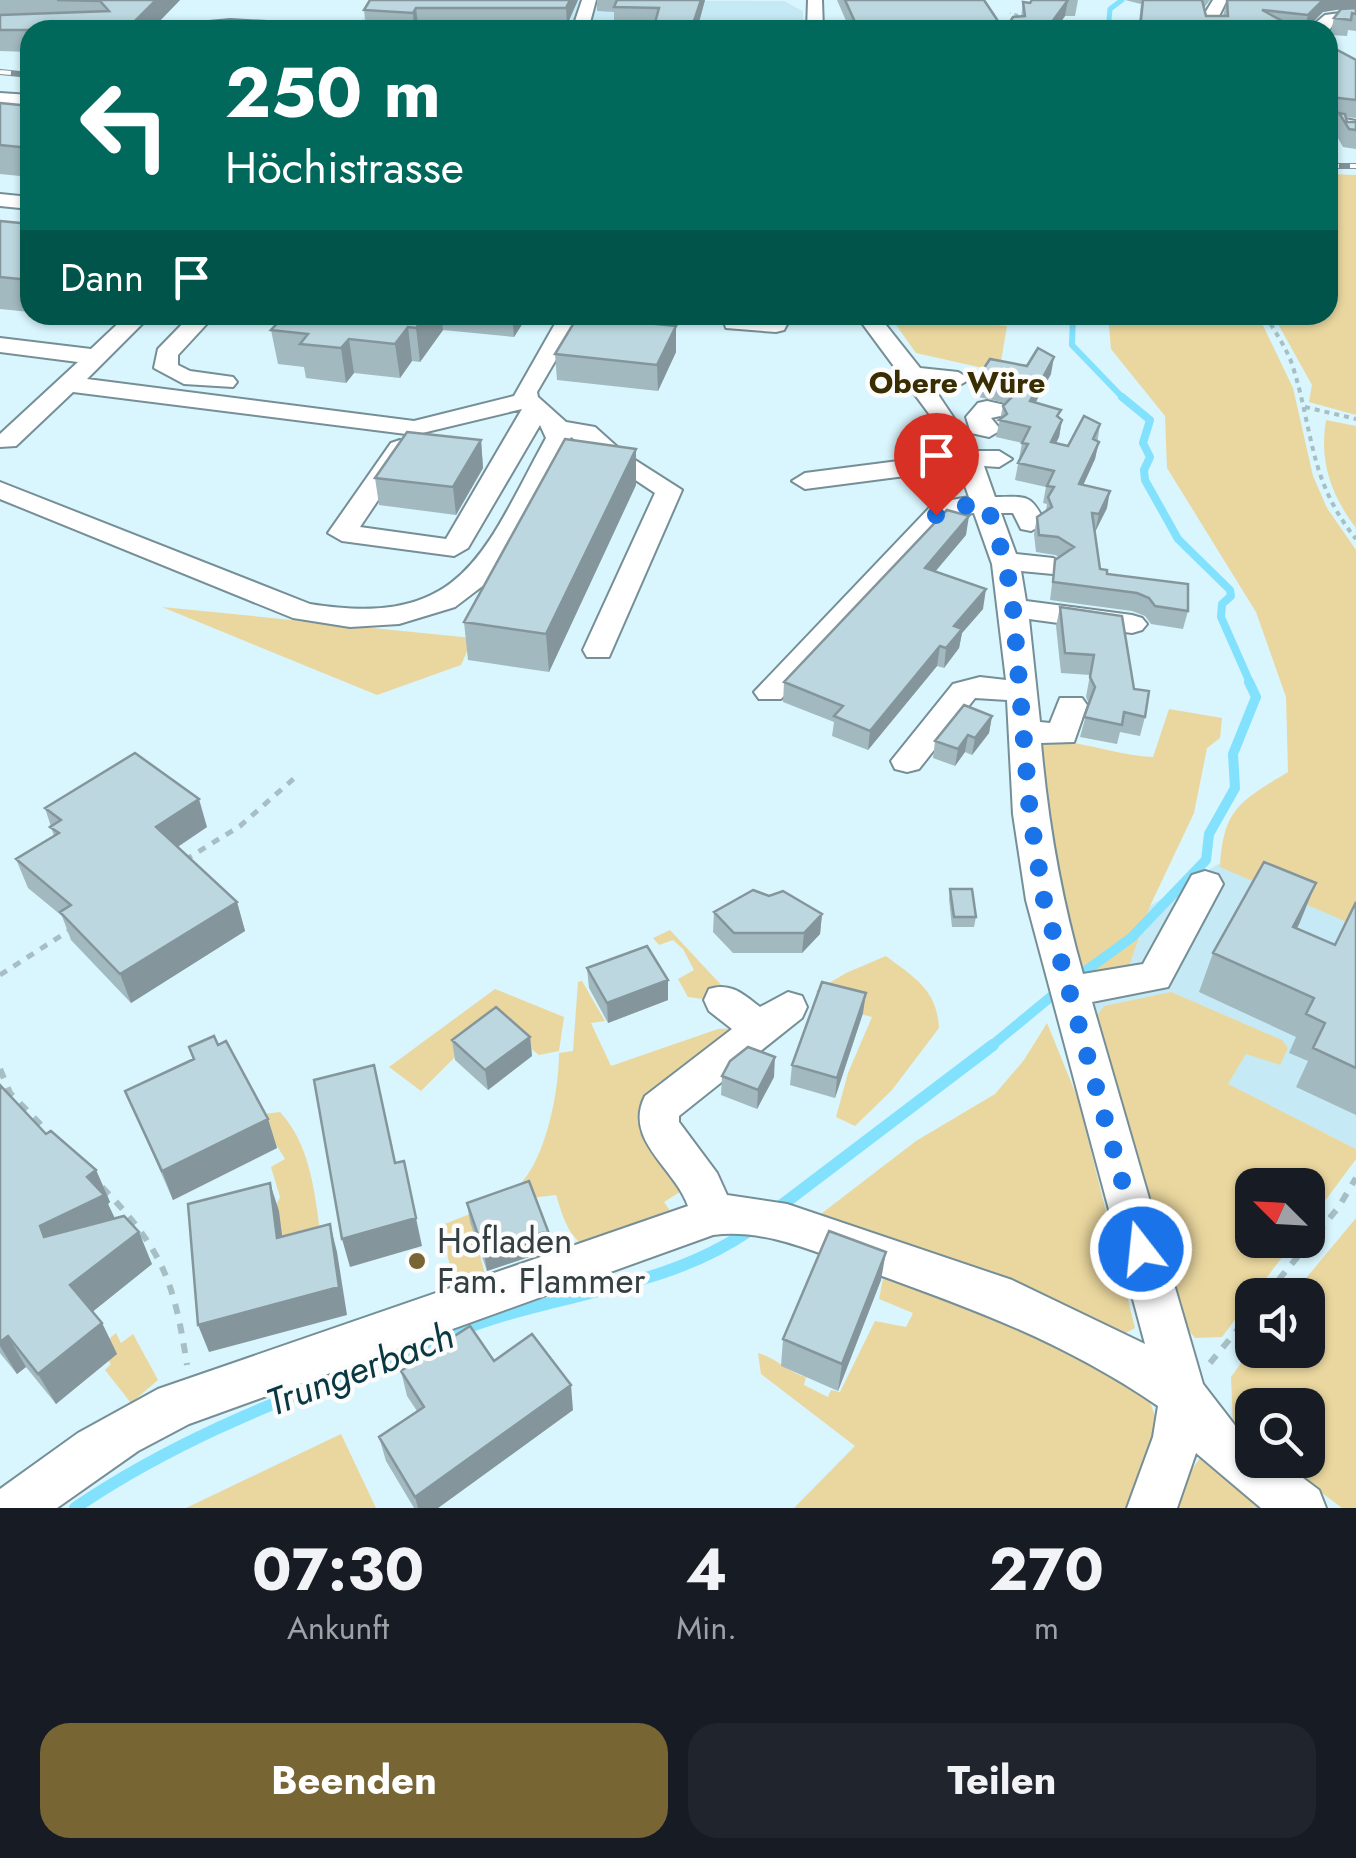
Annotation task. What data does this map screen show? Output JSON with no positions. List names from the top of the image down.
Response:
{
  "districts": ["Obere Würe"],
  "water": ["Trungerbach"],
  "places": ["Hofladen Fam. Flammer"],
  "north": "top left",
  "page": {
    "turn": ["250 m", "Höchistrasse"],
    "then": "Dann",
    "eta": [
      "07:30",
      "Ankunft",
      "4",
      "Min.",
      "270",
      "m"
    ],
    "buttons": ["Beenden", "Teilen"]
  }
}
